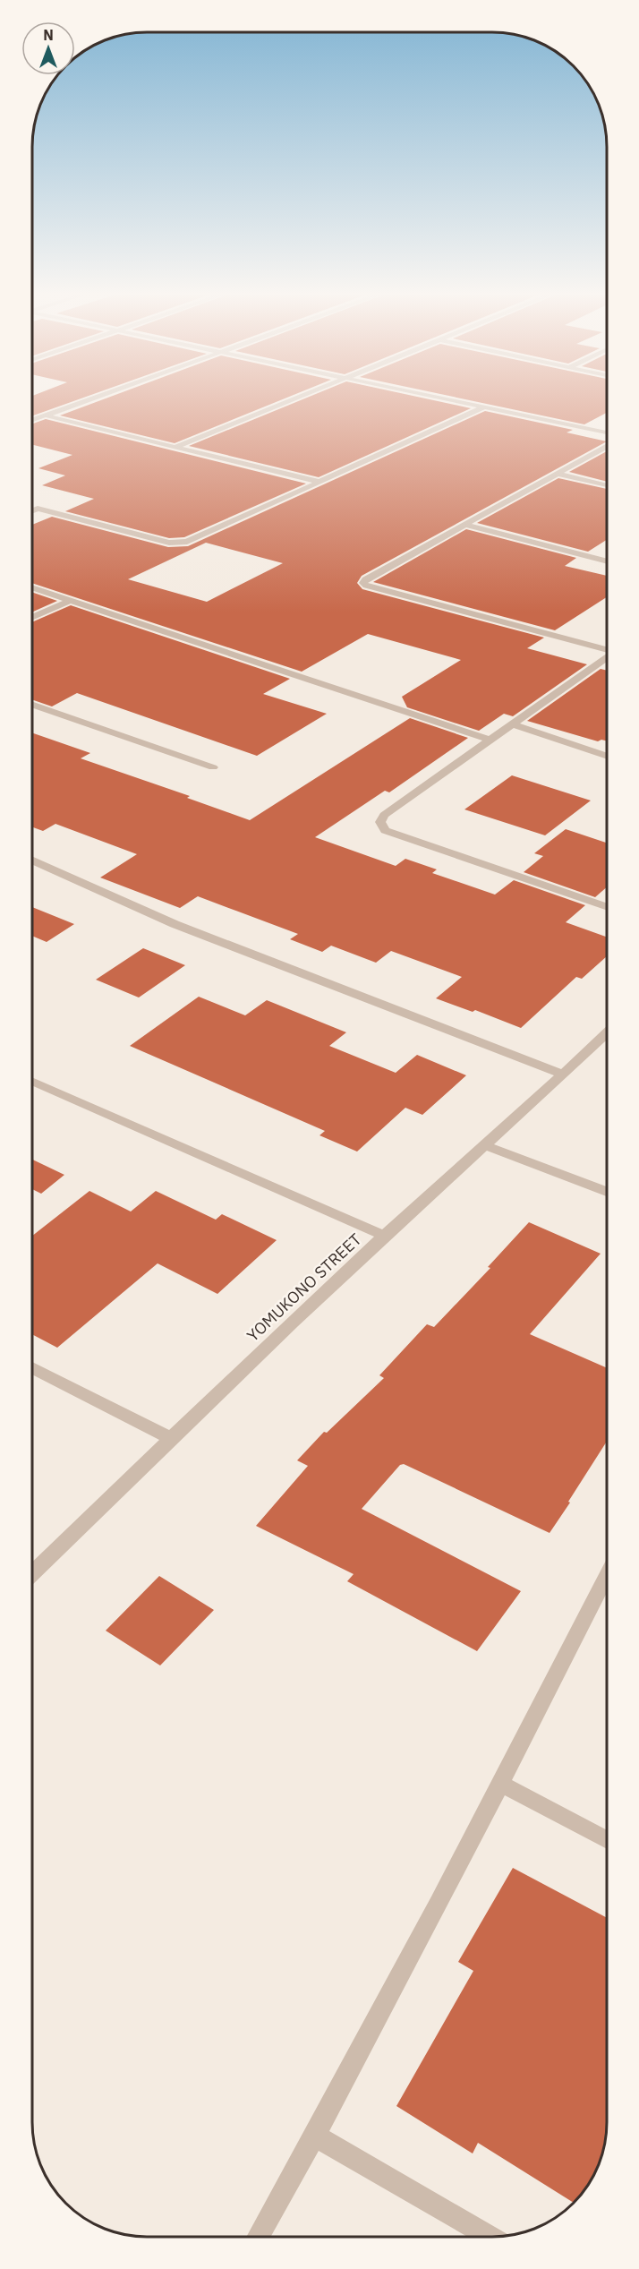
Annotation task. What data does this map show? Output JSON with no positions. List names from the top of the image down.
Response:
{
  "streets": {
    "street": ["YOMUKONO STREET"]
  },
  "north": "top"
}
